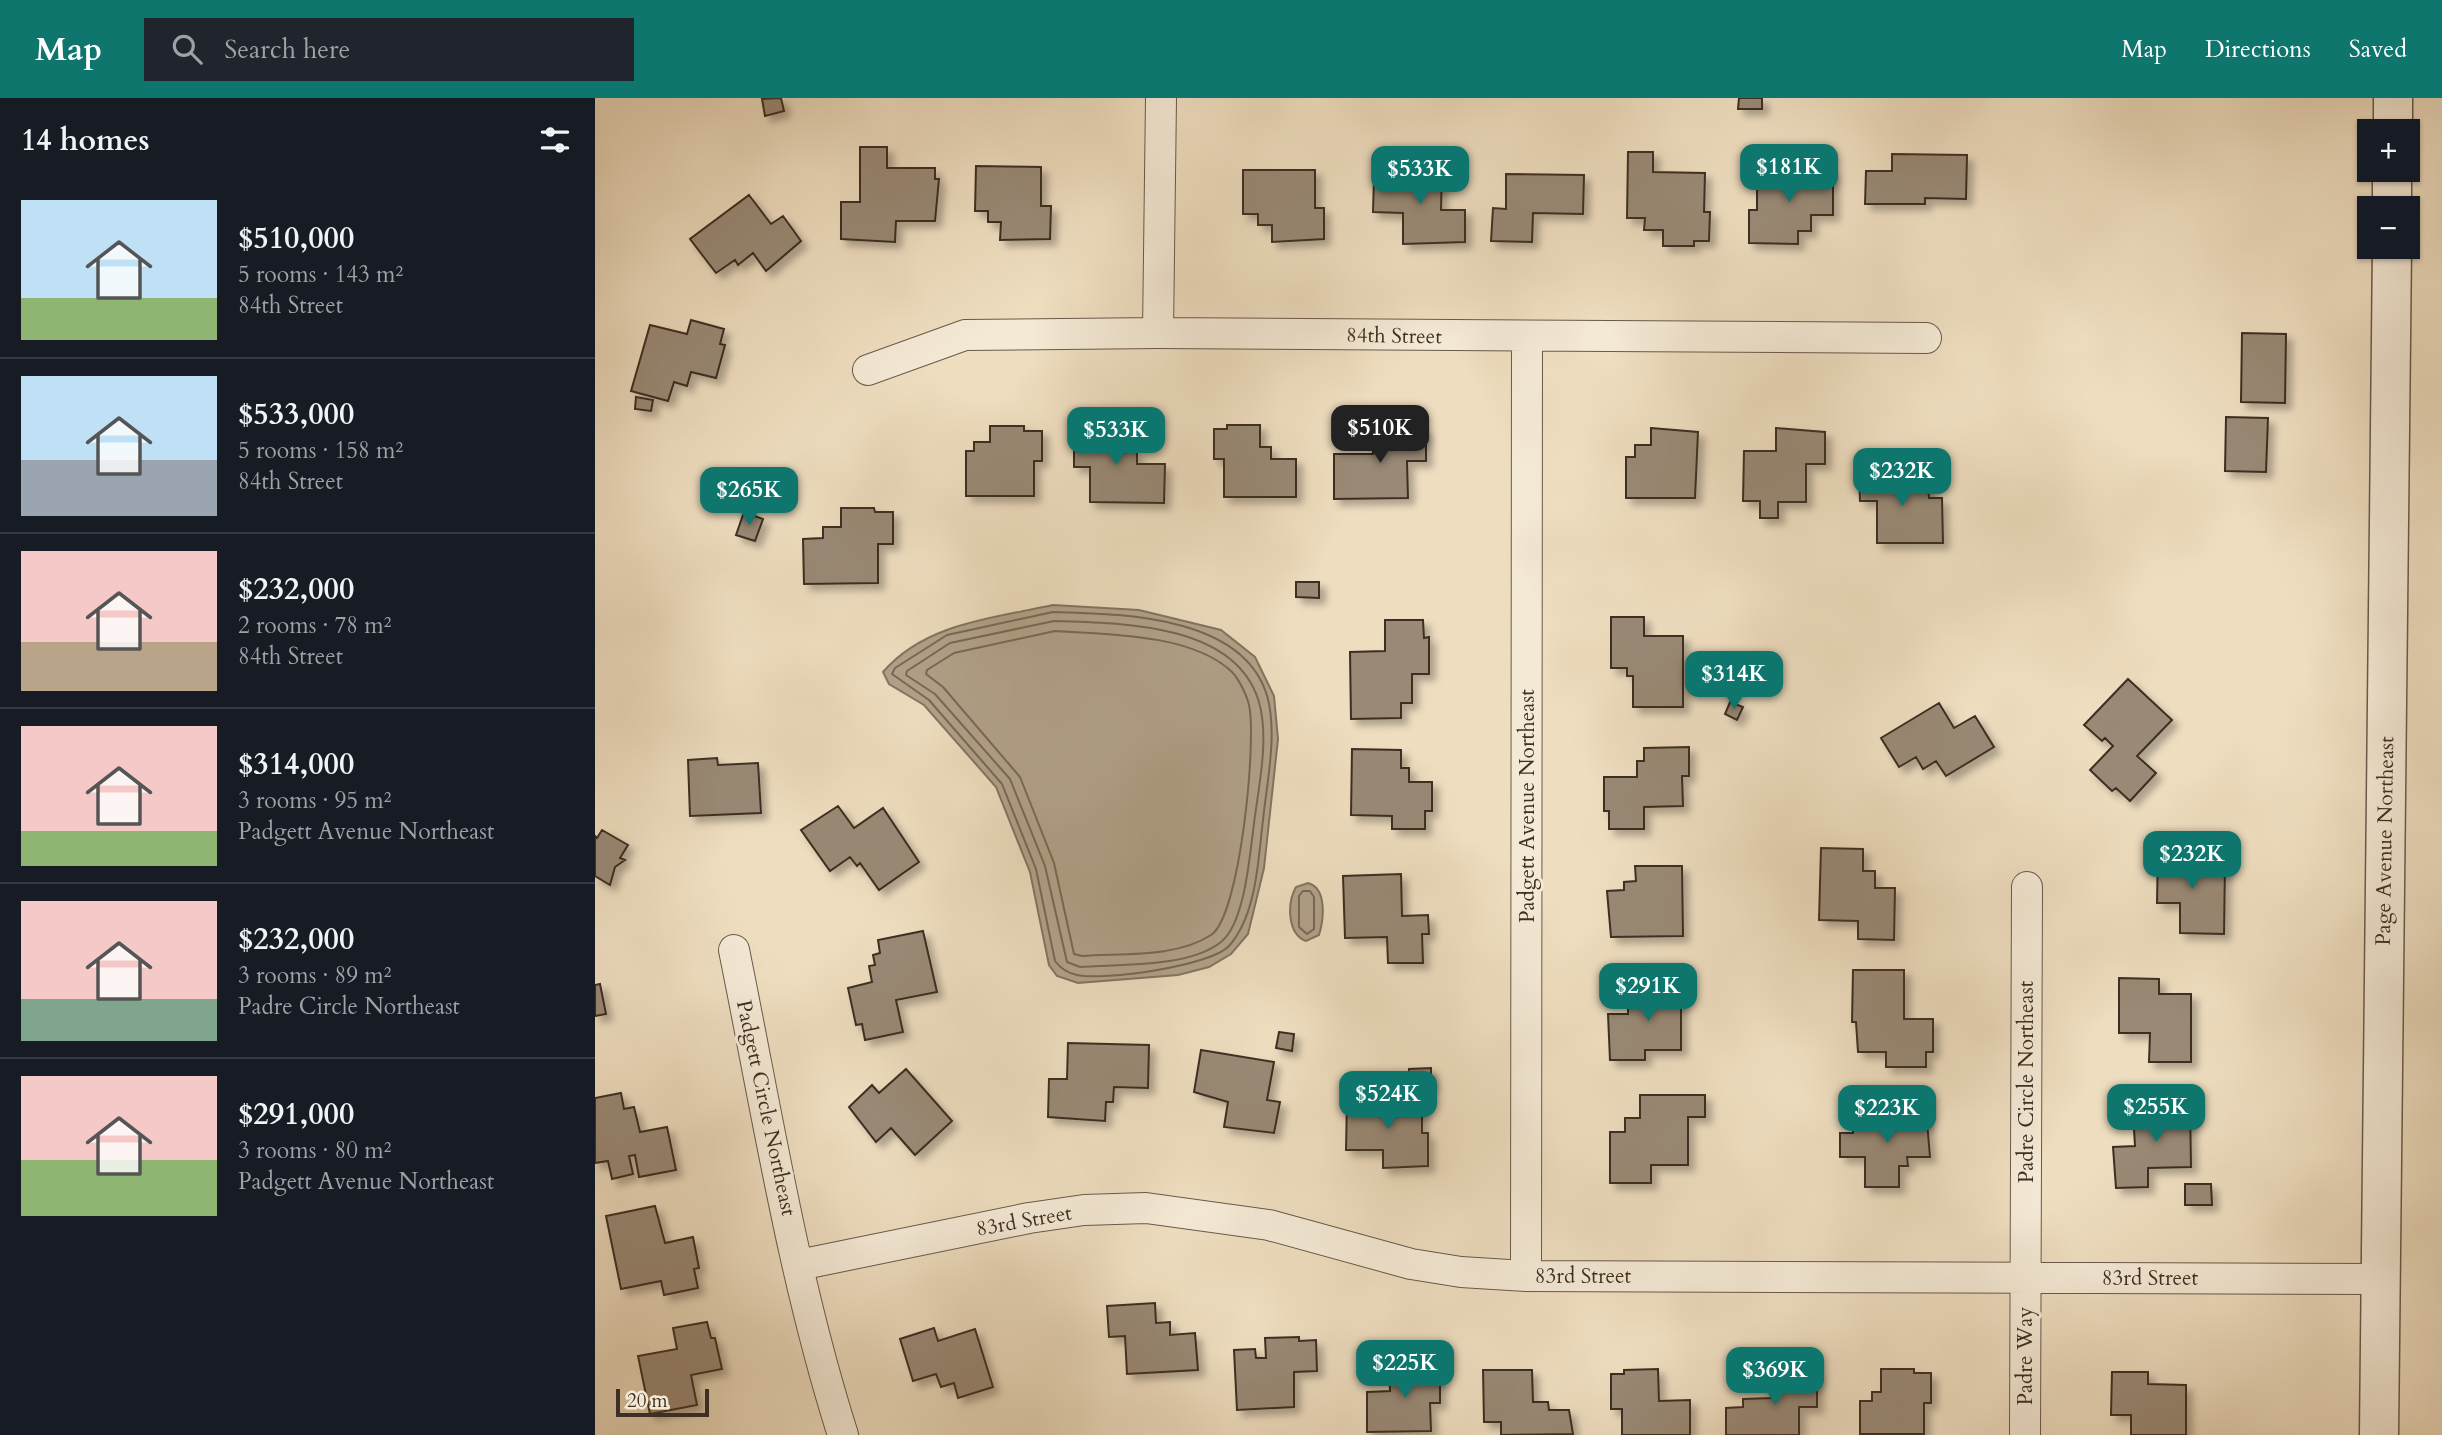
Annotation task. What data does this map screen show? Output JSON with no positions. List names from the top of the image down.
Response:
{
  "streets": {
    "street": [
      "84th Street",
      "Padgett Avenue Northeast",
      "Page Avenue Northeast",
      "Padre Circle Northeast",
      "Padgett Circle Northeast",
      "83rd Street",
      "Padre Way"
    ]
  },
  "crossings": [
    ["84th Street", "Padgett Avenue Northeast"],
    ["Padgett Avenue Northeast", "83rd Street"],
    ["Page Avenue Northeast", "83rd Street"],
    ["Padre Circle Northeast", "83rd Street"],
    ["Padre Circle Northeast", "Padre Way"],
    ["Padgett Circle Northeast", "83rd Street"],
    ["83rd Street", "Padre Way"]
  ],
  "scale_bar": "20 m",
  "page": {
    "header": "Map",
    "search": "Search here",
    "nav": ["Map", "Directions", "Saved"],
    "heading": "14 homes",
    "map_buttons": ["+", "−"],
    "price": [
      "$181K",
      "$533K",
      "$510K",
      "$533K",
      "$232K",
      "$265K",
      "$314K",
      "$232K",
      "$291K",
      "$524K",
      "$255K",
      "$223K",
      "$225K",
      "$369K"
    ],
    "list": [
      {
        "name": "$510,000",
        "note": "5 rooms · 143 m² · 84th Street"
      },
      {
        "name": "$533,000",
        "note": "5 rooms · 158 m² · 84th Street"
      },
      {
        "name": "$232,000",
        "note": "2 rooms · 78 m² · 84th Street"
      },
      {
        "name": "$314,000",
        "note": "3 rooms · 95 m² · Padgett Avenue Northeast"
      },
      {
        "name": "$232,000",
        "note": "3 rooms · 89 m² · Padre Circle Northeast"
      },
      {
        "name": "$291,000",
        "note": "3 rooms · 80 m² · Padgett Avenue Northeast"
      }
    ],
    "scale": "20 m"
  }
}
